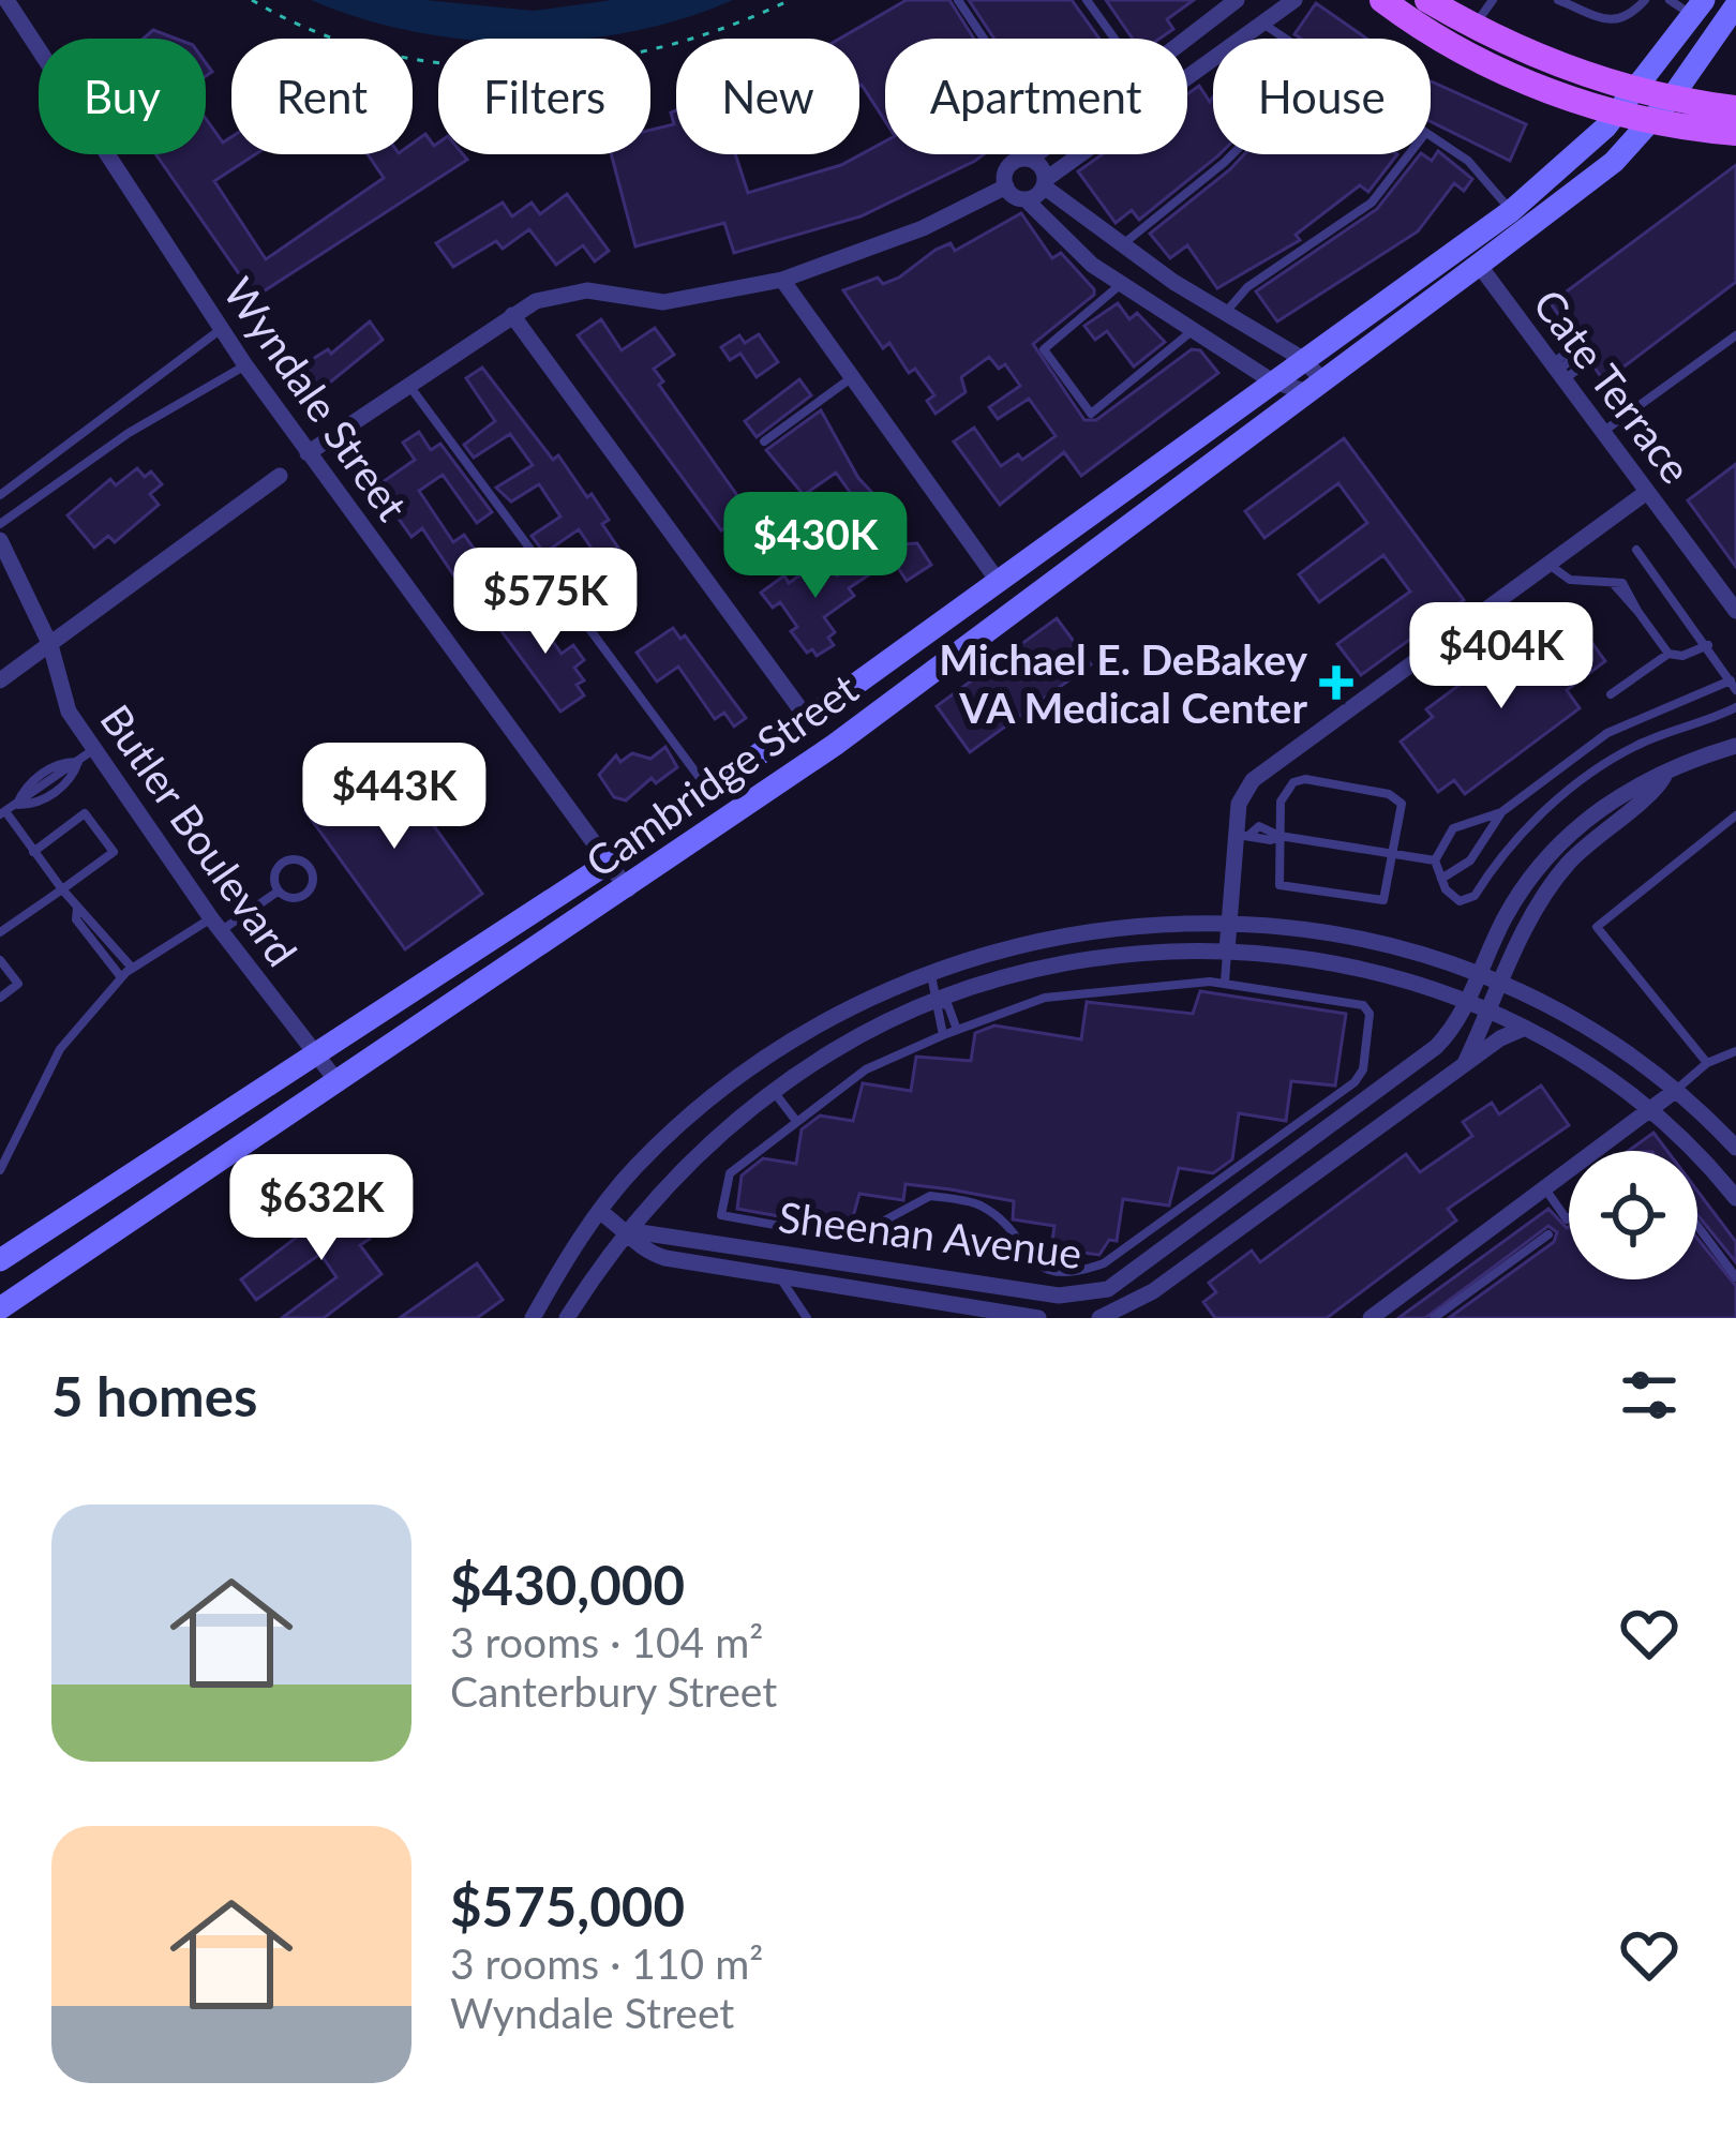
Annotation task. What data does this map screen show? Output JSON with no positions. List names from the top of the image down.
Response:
{
  "streets": {
    "street": [
      "Cate Terrace",
      "Wyndale Street",
      "Cambridge Street",
      "Butler Boulevard",
      "Sheenan Avenue"
    ]
  },
  "crossings": [
    ["Cate Terrace", "Cambridge Street"],
    ["Wyndale Street", "Cambridge Street"],
    ["Cambridge Street", "Butler Boulevard"]
  ],
  "places": {
    "health": ["Michael E. DeBakey VA Medical Center"]
  },
  "page": {
    "chip": [
      "Buy",
      "Rent",
      "Filters",
      "New",
      "Apartment",
      "House"
    ],
    "price": [
      "$430K",
      "$575K",
      "$404K",
      "$443K",
      "$632K"
    ],
    "heading": "5 homes",
    "list": [
      {
        "name": "$430,000",
        "note": "3 rooms · 104 m² · Canterbury Street"
      },
      {
        "name": "$575,000",
        "note": "3 rooms · 110 m² · Wyndale Street"
      }
    ]
  }
}
